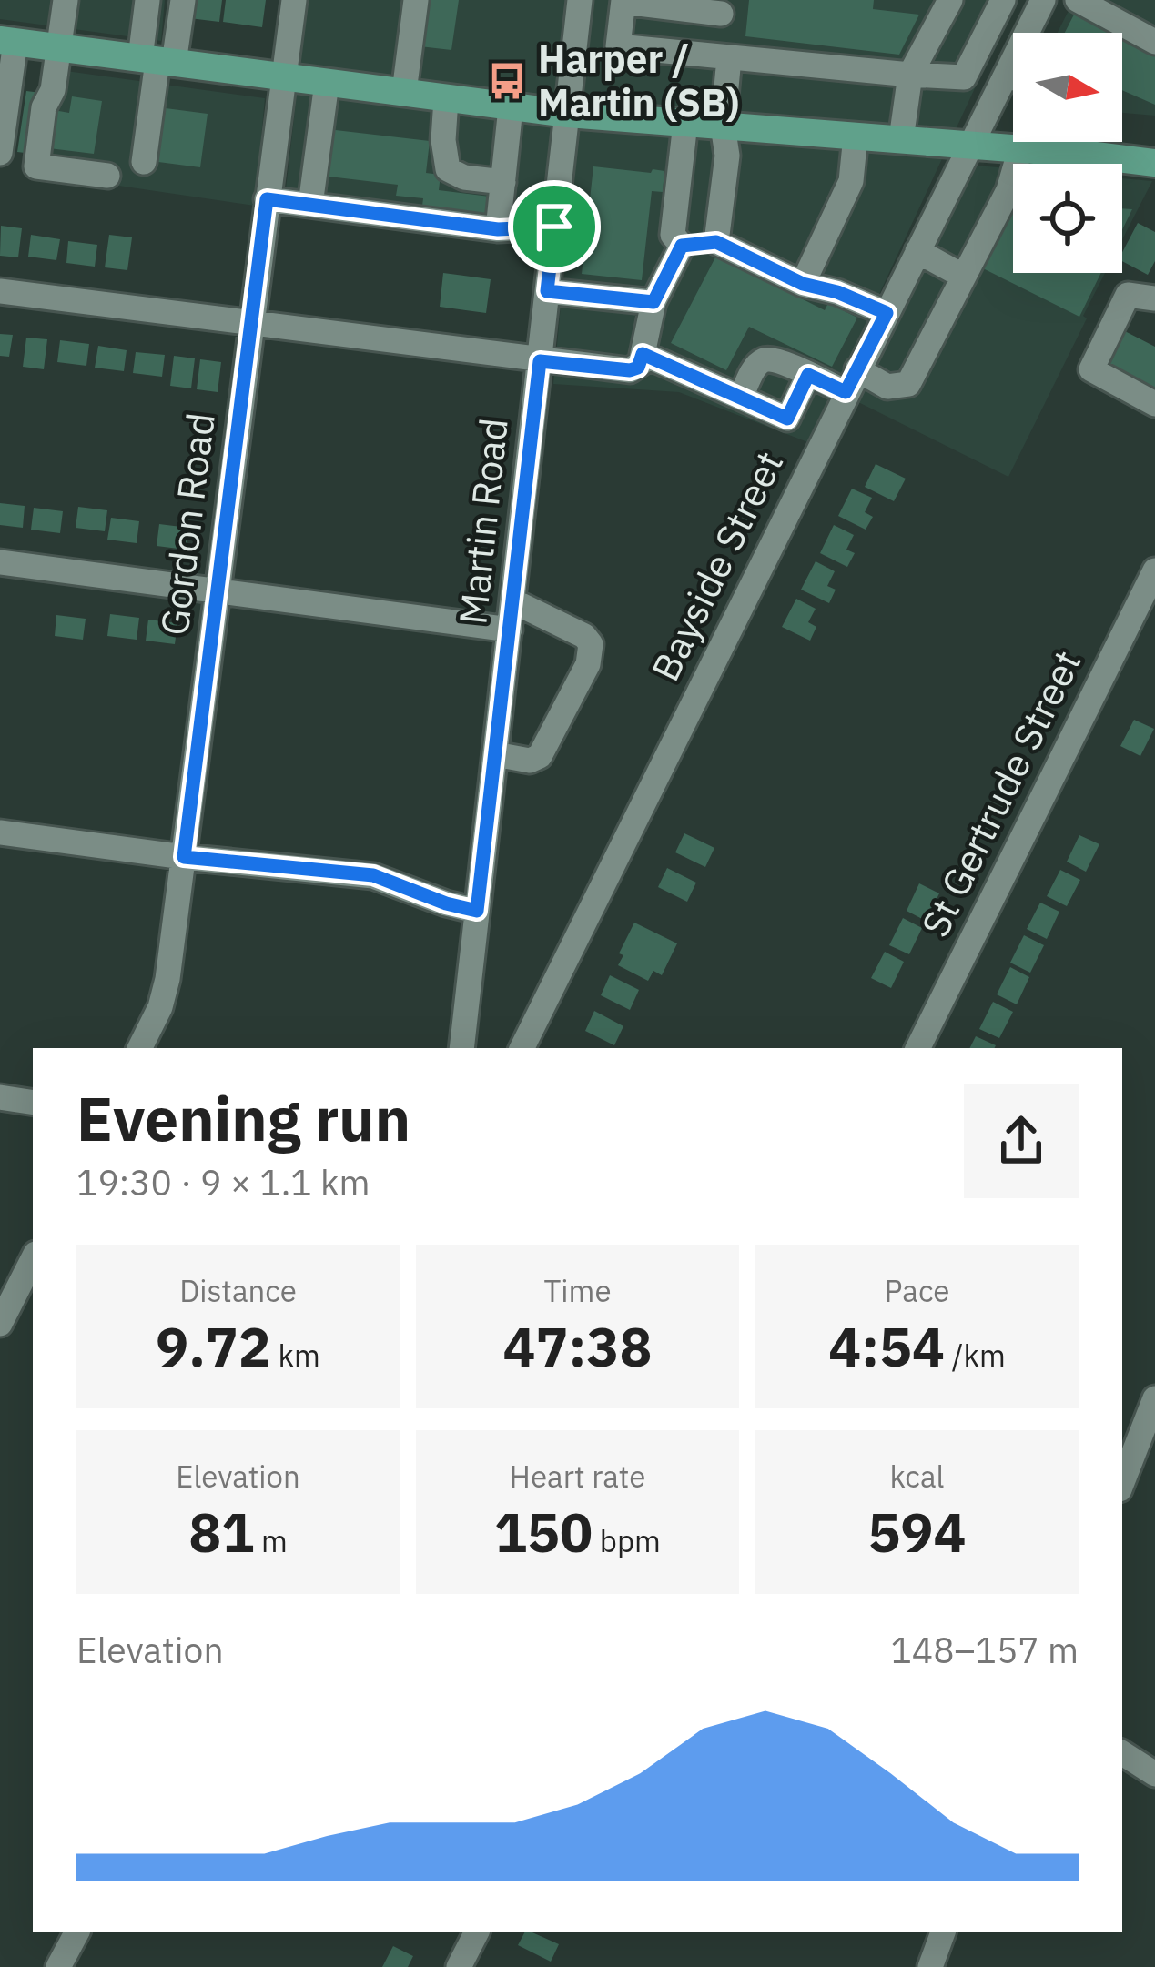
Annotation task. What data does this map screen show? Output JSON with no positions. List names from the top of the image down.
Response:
{
  "streets": {
    "street": [
      "Martin Road",
      "Gordon Road",
      "Bayside Street",
      "St Gertrude Street"
    ]
  },
  "places": {
    "bus stop": ["Harper / Martin (SB)"]
  },
  "north": "right",
  "page": {
    "heading": ["Evening run", "19:30 · 9 × 1.1 km"],
    "stats": [
      ["Distance", "9.72 km"],
      ["Time", "47:38"],
      ["Pace", "4:54 /km"],
      ["Elevation", "81 m"],
      ["Heart rate", "150 bpm"],
      ["kcal", "594"]
    ],
    "chart": ["Elevation", "148–157 m"]
  }
}
